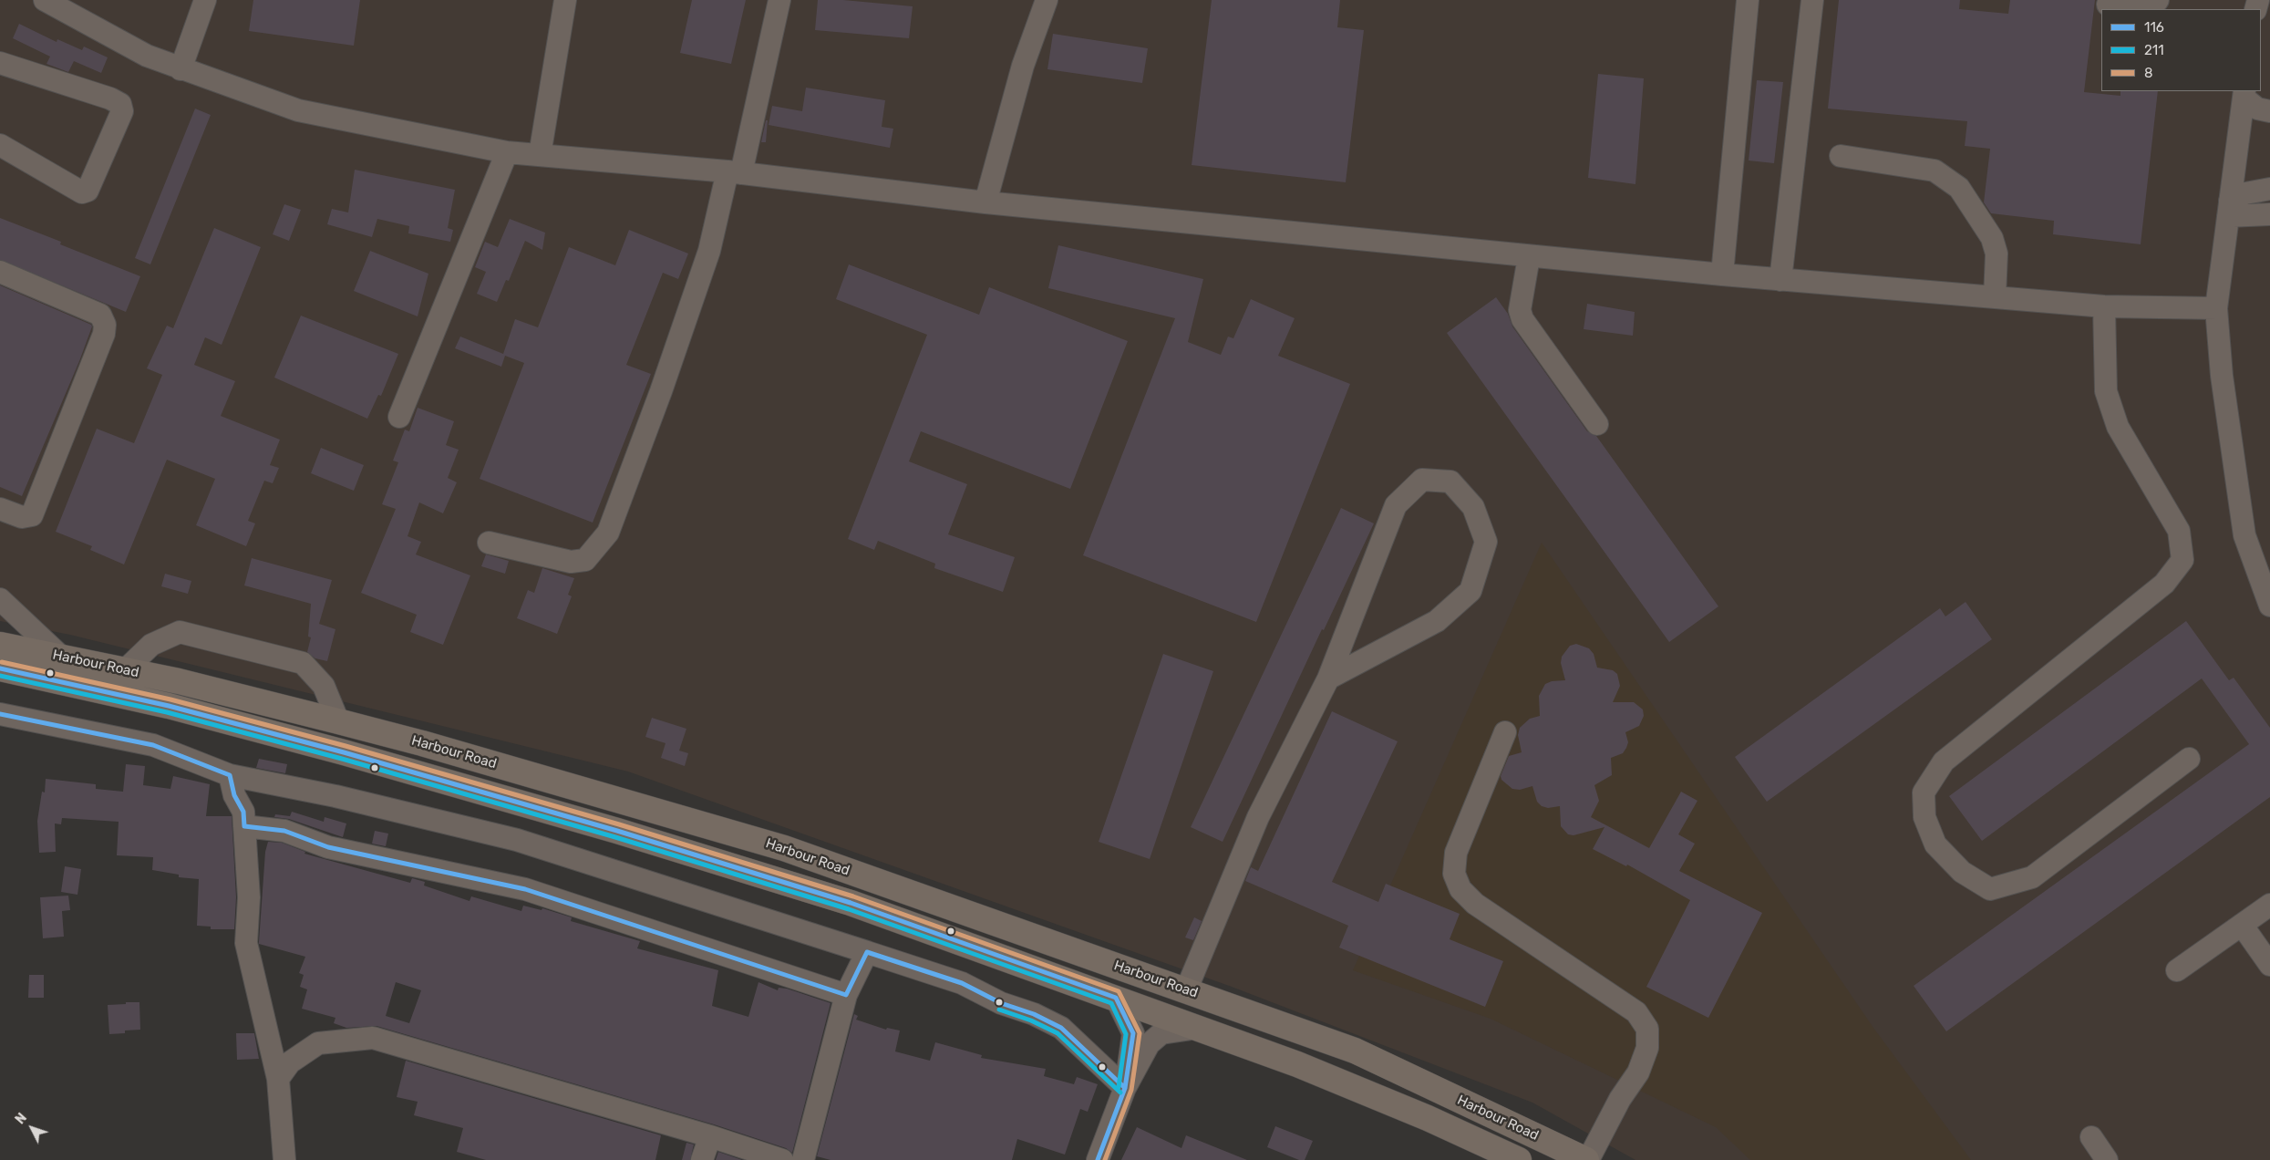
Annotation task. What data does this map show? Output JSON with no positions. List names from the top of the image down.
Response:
{
  "streets": {
    "highway": ["Harbour Road"]
  },
  "lines": ["transit line 8", "transit line 116", "transit line 211"],
  "legend": ["116", "211", "8"],
  "north": "top left"
}
